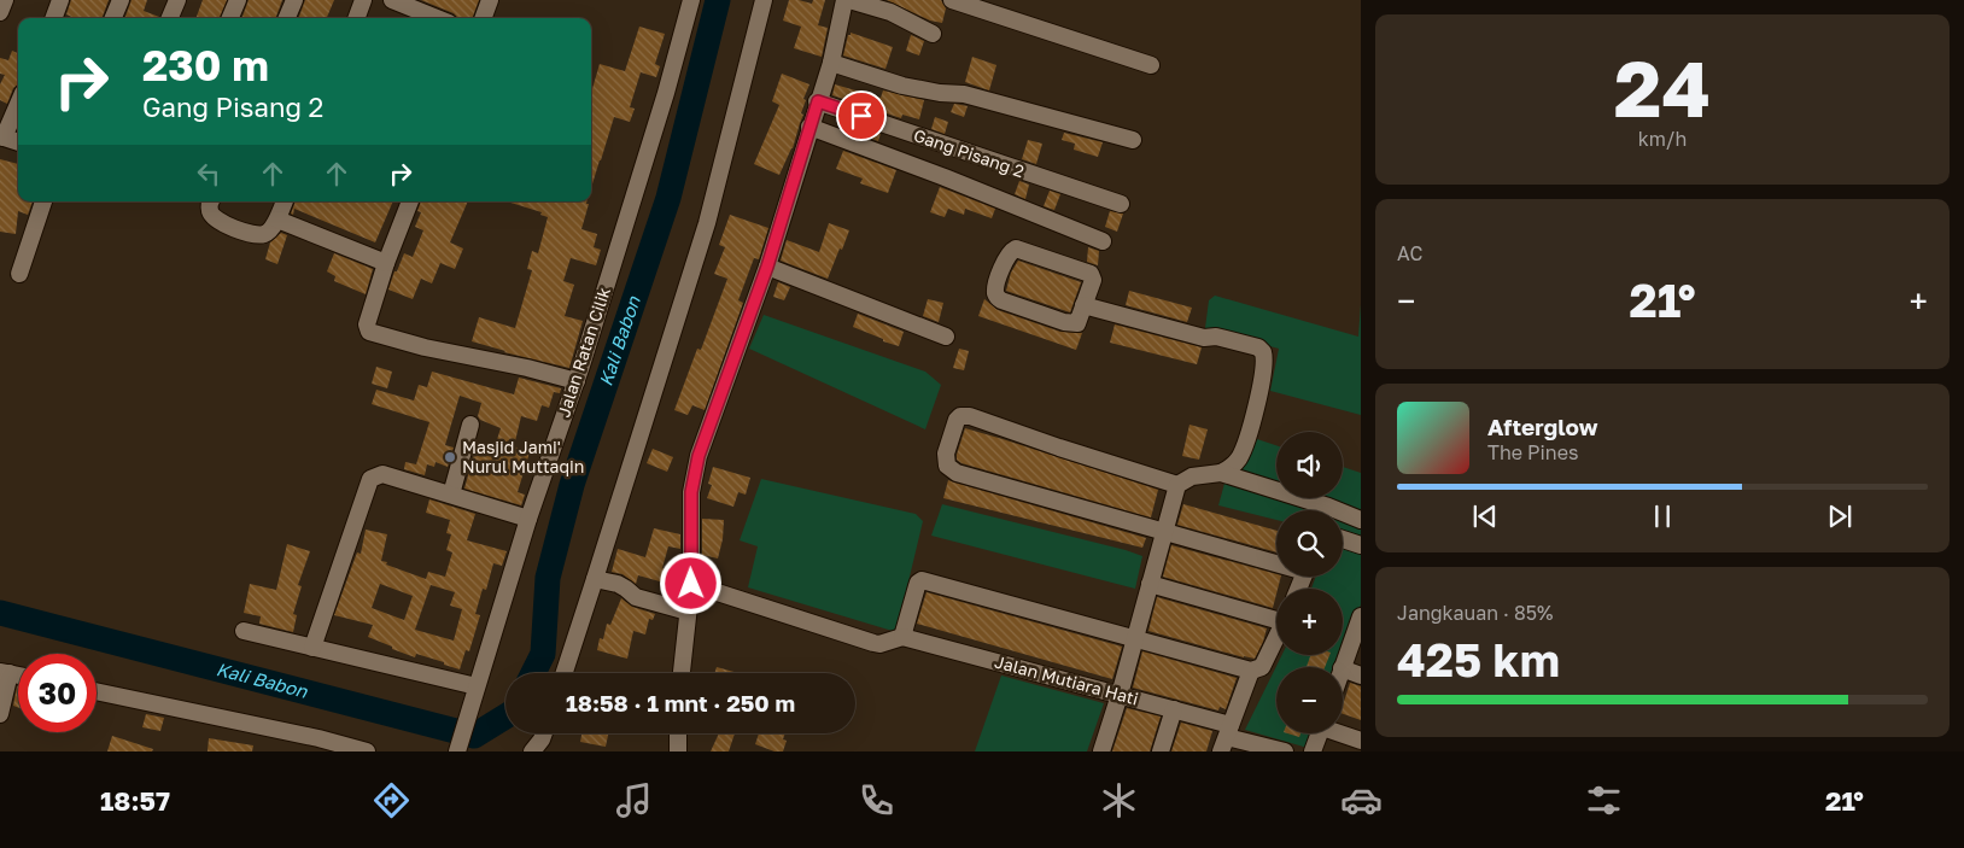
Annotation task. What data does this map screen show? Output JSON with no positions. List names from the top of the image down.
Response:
{
  "streets": {
    "street": ["Gang Pisang 2", "Jalan Ratan Cilik", "Jalan Mutiara Hati"]
  },
  "water": ["Kali Babon"],
  "places": ["Masjid Jami' Nurul Muttaqin"],
  "page": {
    "tile": [
      ["24", "km/h"],
      "AC",
      ["Jangkauan · 85%", "425 km"]
    ],
    "turn": ["230 m", "Gang Pisang 2"],
    "heat": ["−", "21°", "+"],
    "song": ["Afterglow", "The Pines"],
    "map_buttons": ["+", "−"],
    "limit": "30",
    "trip": "18:58 · 1 mnt · 250 m",
    "tabs": ["18:57", "21°"]
  }
}
